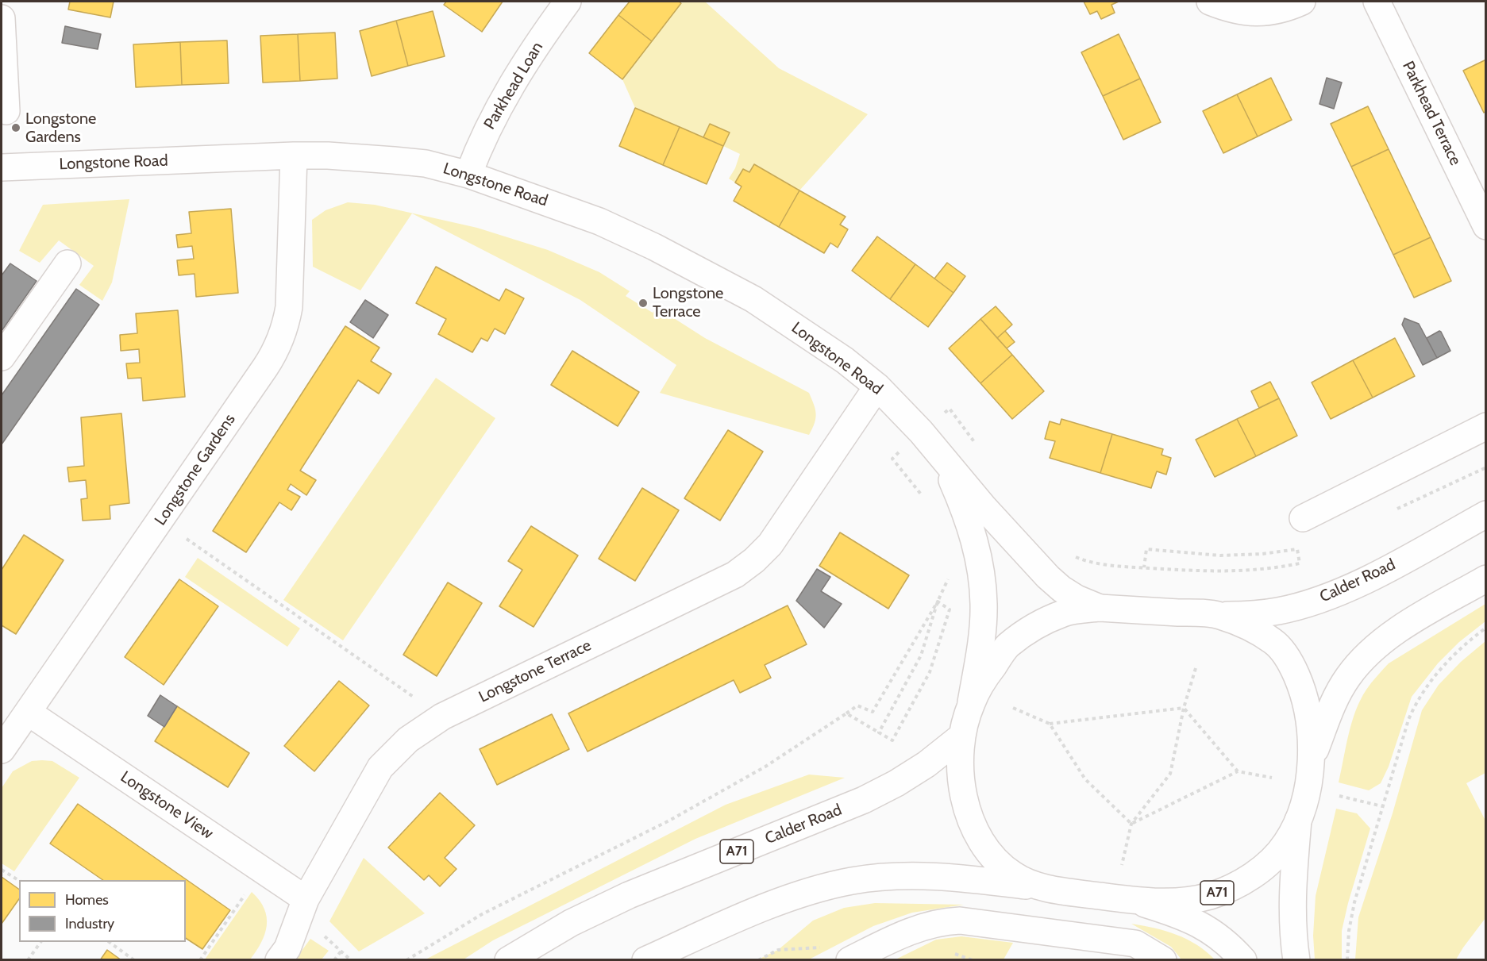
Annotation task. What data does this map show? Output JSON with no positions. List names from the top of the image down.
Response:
{
  "streets": {
    "street": [
      "Parkhead Loan",
      "Parkhead Terrace",
      "Longstone Road",
      "Longstone Gardens",
      "Calder Road",
      "Longstone Terrace",
      "Longstone View",
      "A71"
    ]
  },
  "crossings": [
    ["Parkhead Loan", "Longstone Road"],
    ["Longstone Road", "Longstone Gardens"],
    ["Longstone Road", "Longstone Terrace"],
    ["Longstone Road", "A71"],
    ["Longstone Gardens", "Longstone View"],
    ["Calder Road", "A71"],
    ["Longstone Terrace", "Longstone View"]
  ],
  "places": ["Longstone Gardens", "Longstone Terrace"],
  "legend": ["Homes", "Industry"]
}
